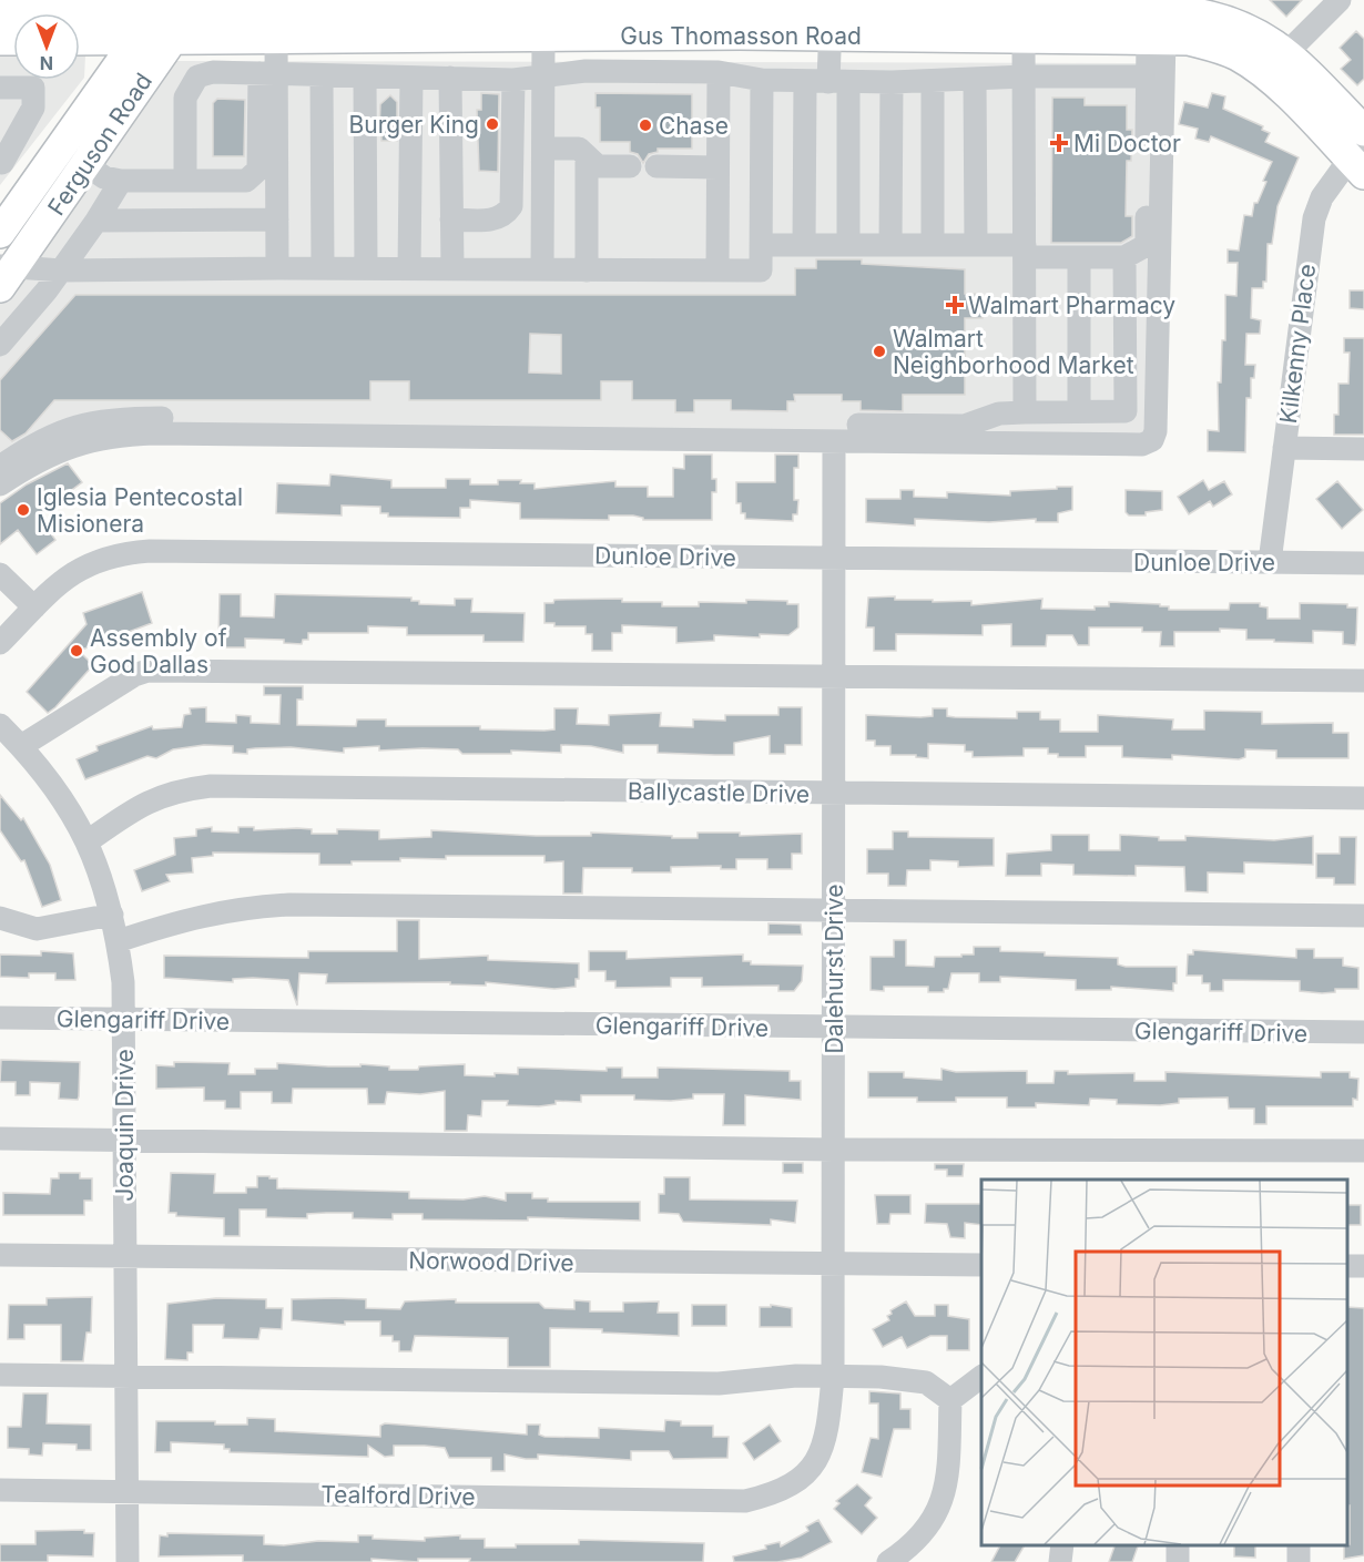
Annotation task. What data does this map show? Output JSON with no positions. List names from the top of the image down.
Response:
{
  "streets": {
    "main road": ["Gus Thomasson Road", "Ferguson Road"],
    "street": [
      "Kilkenny Place",
      "Dunloe Drive",
      "Ballycastle Drive",
      "Dalehurst Drive",
      "Glengariff Drive",
      "Joaquin Drive",
      "Norwood Drive",
      "Tealford Drive"
    ]
  },
  "crossings": [
    ["Gus Thomasson Road", "Ferguson Road"],
    ["Gus Thomasson Road", "Kilkenny Place"],
    ["Kilkenny Place", "Dunloe Drive"],
    ["Dunloe Drive", "Dalehurst Drive"],
    ["Ballycastle Drive", "Dalehurst Drive"],
    ["Ballycastle Drive", "Joaquin Drive"],
    ["Dalehurst Drive", "Glengariff Drive"],
    ["Dalehurst Drive", "Norwood Drive"],
    ["Dalehurst Drive", "Tealford Drive"],
    ["Glengariff Drive", "Joaquin Drive"],
    ["Joaquin Drive", "Norwood Drive"],
    ["Joaquin Drive", "Tealford Drive"]
  ],
  "places": {
    "other": [
      "Burger King",
      "Chase",
      "Walmart Neighborhood Market",
      "Iglesia Pentecostal Misionera",
      "Assembly of God Dallas"
    ],
    "health": ["Mi Doctor", "Walmart Pharmacy"]
  },
  "north": "bottom"
}
